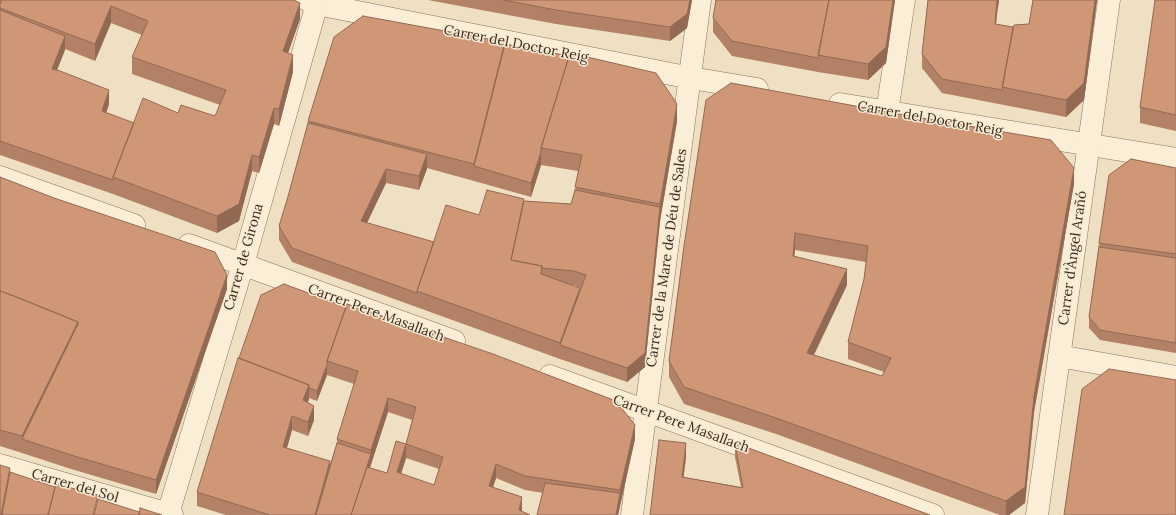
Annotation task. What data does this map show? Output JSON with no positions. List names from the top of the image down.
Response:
{
  "streets": {
    "street": [
      "Carrer del Doctor Reig",
      "Carrer de Girona",
      "Carrer de la Mare de Déu de Sales",
      "Carrer d'Àngel Arañó",
      "Carrer Pere Masallach",
      "Carrer del Sol"
    ]
  },
  "crossings": [
    ["Carrer del Doctor Reig", "Carrer de Girona"],
    ["Carrer del Doctor Reig", "Carrer de la Mare de Déu de Sales"],
    ["Carrer del Doctor Reig", "Carrer d'Àngel Arañó"],
    ["Carrer de Girona", "Carrer Pere Masallach"],
    ["Carrer de Girona", "Carrer del Sol"],
    ["Carrer de la Mare de Déu de Sales", "Carrer Pere Masallach"]
  ]
}
